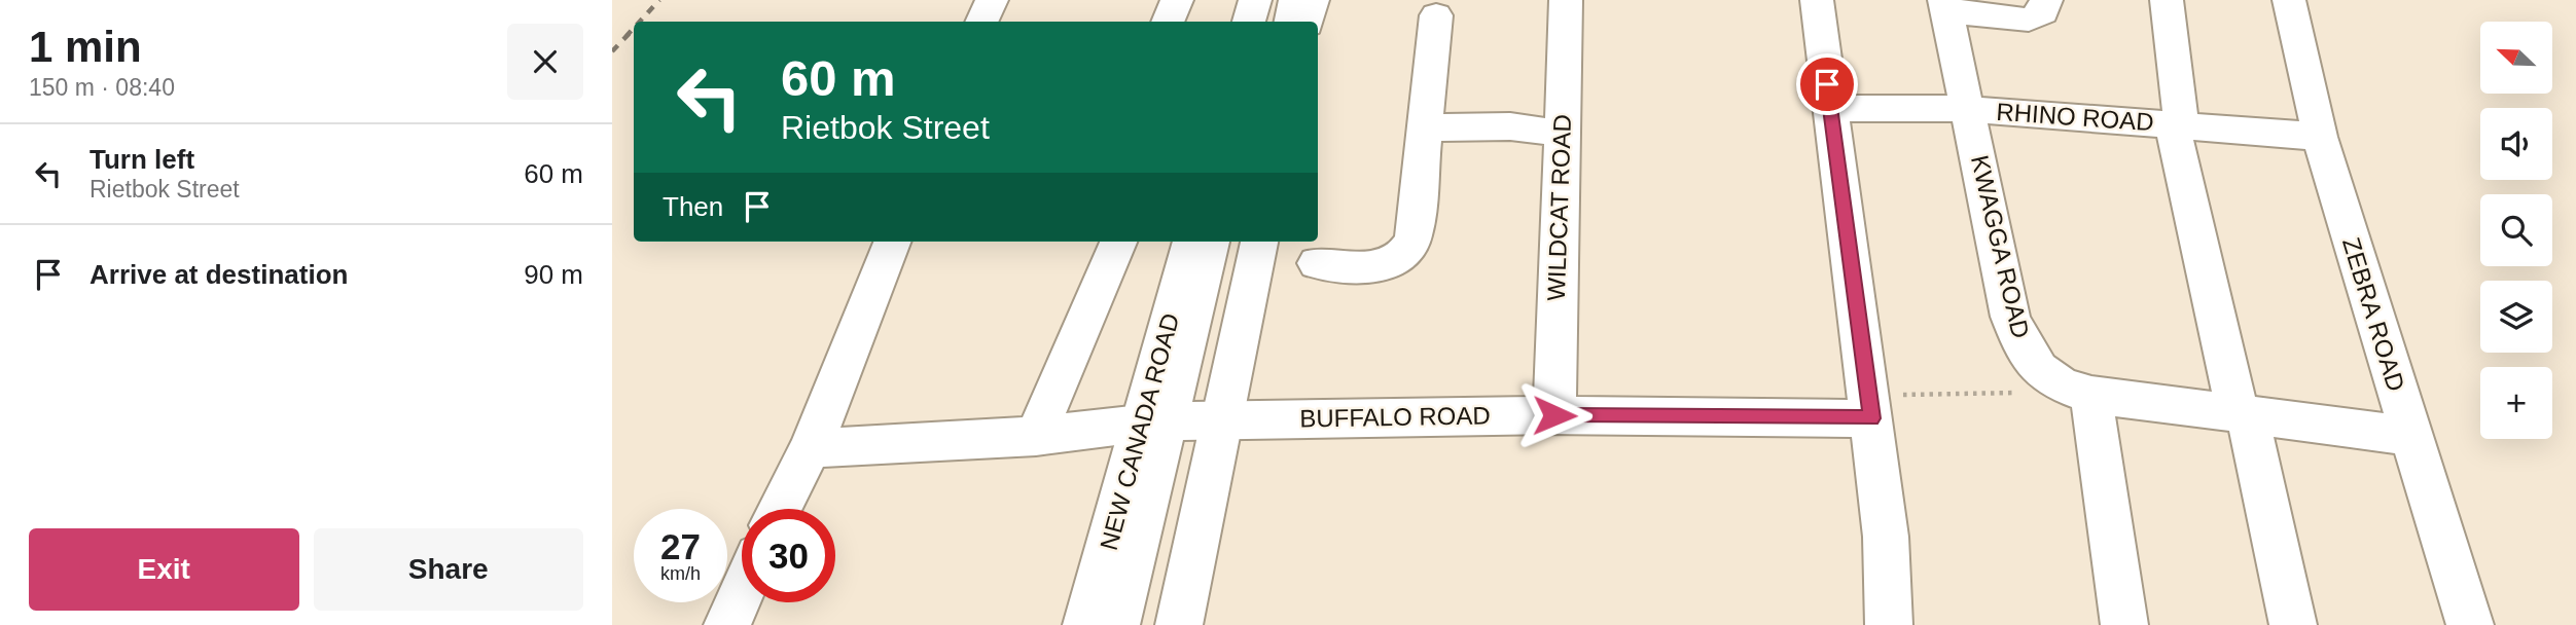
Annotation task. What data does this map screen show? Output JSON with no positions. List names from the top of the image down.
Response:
{
  "streets": {
    "street": [
      "RHINO ROAD",
      "WILDCAT ROAD",
      "KWAGGA ROAD",
      "ZEBRA ROAD",
      "BUFFALO ROAD",
      "NEW CANADA ROAD"
    ]
  },
  "crossings": [
    ["RHINO ROAD", "KWAGGA ROAD"],
    ["RHINO ROAD", "ZEBRA ROAD"],
    ["WILDCAT ROAD", "BUFFALO ROAD"],
    ["BUFFALO ROAD", "NEW CANADA ROAD"]
  ],
  "north": "top left",
  "page": {
    "heading": ["1 min", "150 m · 08:40"],
    "map_buttons": "+",
    "turn": ["60 m", "Rietbok Street"],
    "list": [
      {
        "name": "Turn left",
        "note": "Rietbok Street",
        "value": "60 m"
      },
      {
        "name": "Arrive at destination",
        "value": "90 m"
      }
    ],
    "then": "Then",
    "speed": "27 km/h",
    "limit": "30",
    "buttons": ["Exit", "Share"]
  }
}
